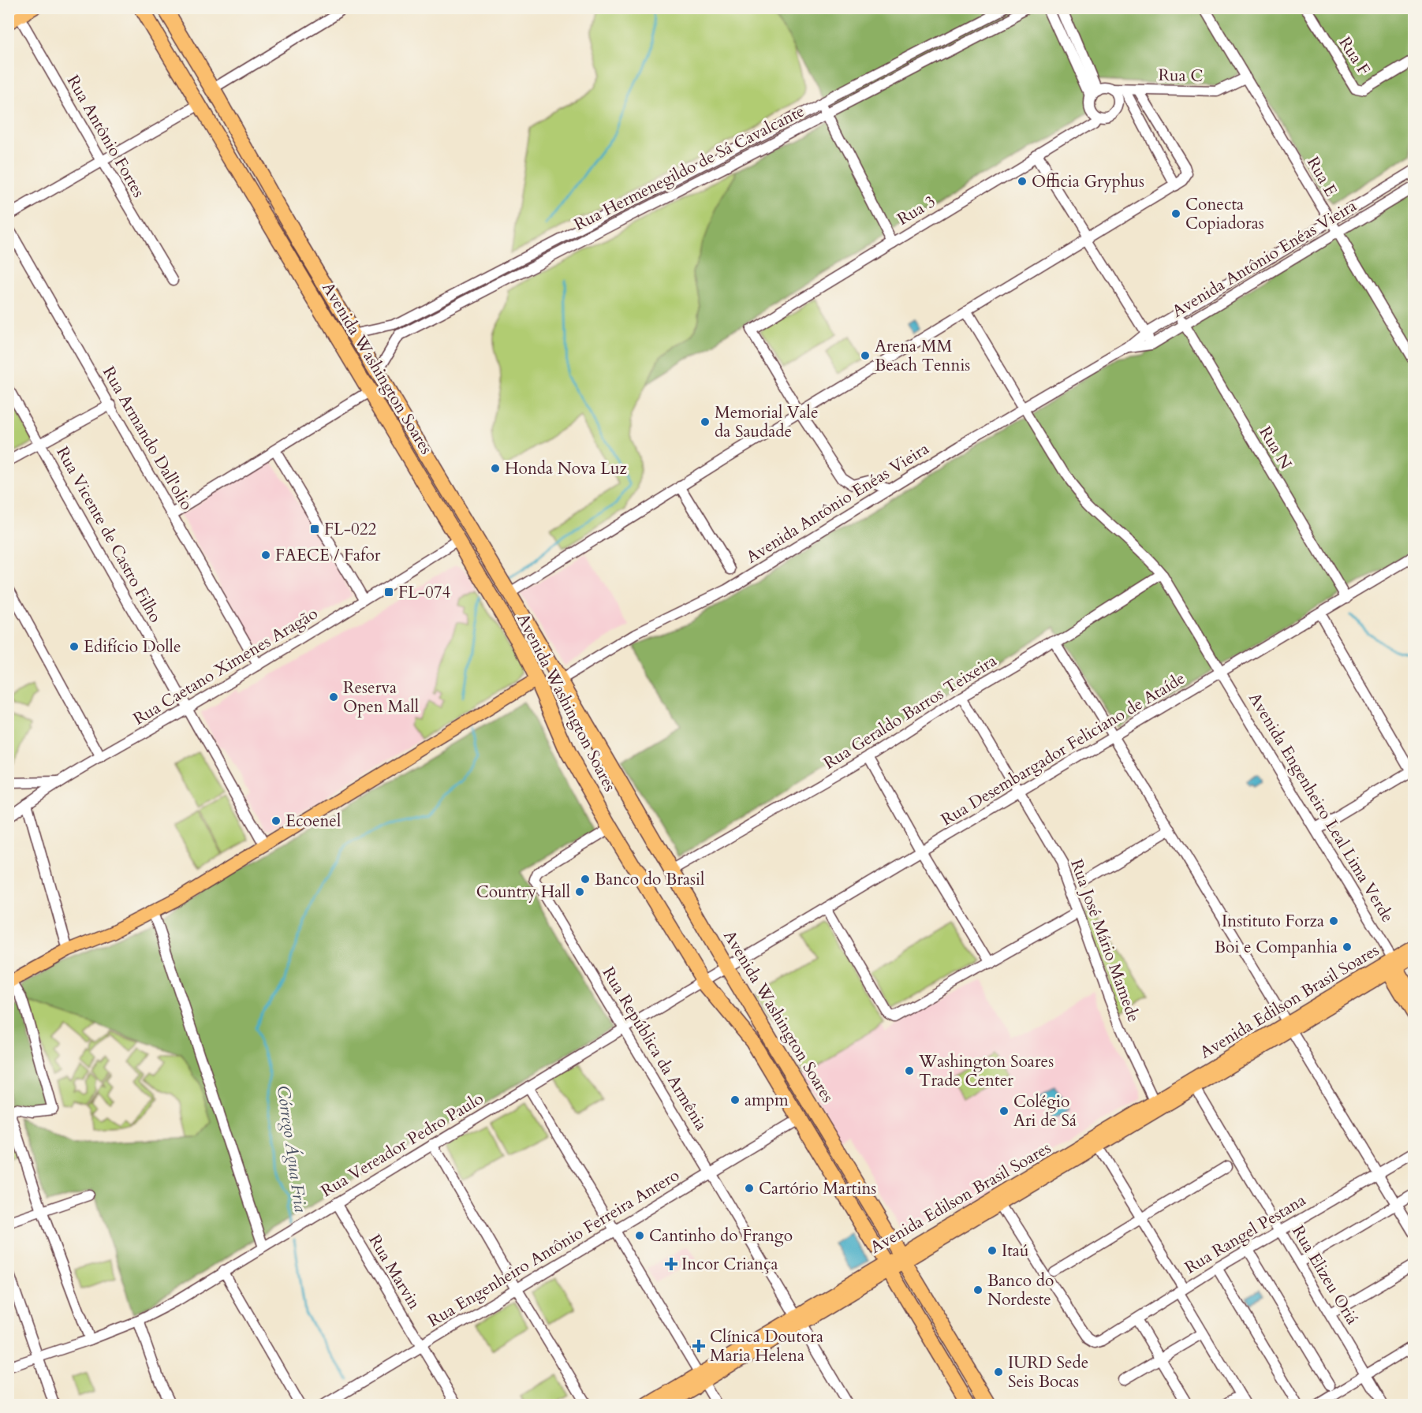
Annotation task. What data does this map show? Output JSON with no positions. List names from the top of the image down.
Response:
{
  "streets": {
    "highway": ["Avenida Washington Soares"],
    "main road": ["Avenida Engenheiro Leal Lima Verde", "Avenida Edilson Brasil Soares"],
    "street": [
      "Rua F",
      "Rua C",
      "Rua Antônio Fortes",
      "Rua Hermenegildo de Sá Cavalcante",
      "Rua E",
      "Rua 3",
      "Avenida Antônio Enéas Vieira",
      "Rua Armando Dall'olio",
      "Rua N",
      "Rua Vicente de Castro Filho",
      "Rua Caetano Ximenes Aragão",
      "Rua Geraldo Barros Teixeira",
      "Rua Desembargador Feliciano de Ataíde",
      "Rua José Mário Mamede",
      "Rua República da Armênia",
      "Rua Vereador Pedro Paulo",
      "Rua Rangel Pestana",
      "Rua Engenheiro Antônio Ferreira Antero",
      "Rua Marvin",
      "Rua Elizeu Oriá"
    ]
  },
  "crossings": [
    ["Rua C", "Rua E"],
    ["Rua C", "Rua 3"],
    ["Rua Hermenegildo de Sá Cavalcante", "Avenida Washington Soares"],
    ["Rua E", "Avenida Antônio Enéas Vieira"],
    ["Avenida Antônio Enéas Vieira", "Avenida Washington Soares"],
    ["Avenida Antônio Enéas Vieira", "Rua N"],
    ["Avenida Antônio Enéas Vieira", "Avenida Engenheiro Leal Lima Verde"],
    ["Avenida Washington Soares", "Rua Caetano Ximenes Aragão"],
    ["Avenida Washington Soares", "Rua Geraldo Barros Teixeira"],
    ["Avenida Washington Soares", "Rua Desembargador Feliciano de Ataíde"],
    ["Avenida Washington Soares", "Avenida Edilson Brasil Soares"],
    ["Avenida Washington Soares", "Rua República da Armênia"],
    ["Avenida Washington Soares", "Rua Vereador Pedro Paulo"],
    ["Avenida Washington Soares", "Rua Engenheiro Antônio Ferreira Antero"],
    ["Rua Armando Dall'olio", "Rua Caetano Ximenes Aragão"],
    ["Rua N", "Rua Desembargador Feliciano de Ataíde"],
    ["Rua Vicente de Castro Filho", "Rua Caetano Ximenes Aragão"],
    ["Rua Geraldo Barros Teixeira", "Avenida Engenheiro Leal Lima Verde"],
    ["Rua Geraldo Barros Teixeira", "Rua José Mário Mamede"],
    ["Rua Desembargador Feliciano de Ataíde", "Avenida Engenheiro Leal Lima Verde"],
    ["Rua Desembargador Feliciano de Ataíde", "Rua José Mário Mamede"],
    ["Rua Desembargador Feliciano de Ataíde", "Rua Vereador Pedro Paulo"],
    ["Avenida Engenheiro Leal Lima Verde", "Avenida Edilson Brasil Soares"],
    ["Rua José Mário Mamede", "Avenida Edilson Brasil Soares"],
    ["Avenida Edilson Brasil Soares", "Rua República da Armênia"],
    ["Avenida Edilson Brasil Soares", "Rua Rangel Pestana"],
    ["Avenida Edilson Brasil Soares", "Rua Elizeu Oriá"],
    ["Rua República da Armênia", "Rua Vereador Pedro Paulo"],
    ["Rua República da Armênia", "Rua Engenheiro Antônio Ferreira Antero"],
    ["Rua Vereador Pedro Paulo", "Rua Marvin"],
    ["Rua Rangel Pestana", "Rua Elizeu Oriá"],
    ["Rua Engenheiro Antônio Ferreira Antero", "Rua Marvin"]
  ],
  "water": ["Córrego Água Fria"],
  "places": {
    "other": [
      "Officia Gryphus",
      "Conecta Copiadoras",
      "Arena MM Beach Tennis",
      "Memorial Vale da Saudade",
      "Honda Nova Luz",
      "FAECE / Fafor",
      "Edifício Dolle",
      "Reserva Open Mall",
      "Ecoenel",
      "Banco do Brasil",
      "Country Hall",
      "Instituto Forza",
      "Boi e Companhia",
      "Washington Soares Trade Center",
      "ampm",
      "Colégio Ari de Sá",
      "Cartório Martins",
      "Cantinho do Frango",
      "Itaú",
      "Banco do Nordeste",
      "IURD Sede Seis Bocas"
    ],
    "transit": ["FL-022", "FL-074"],
    "health": ["Incor Criança", "Clínica Doutora Maria Helena"]
  }
}
